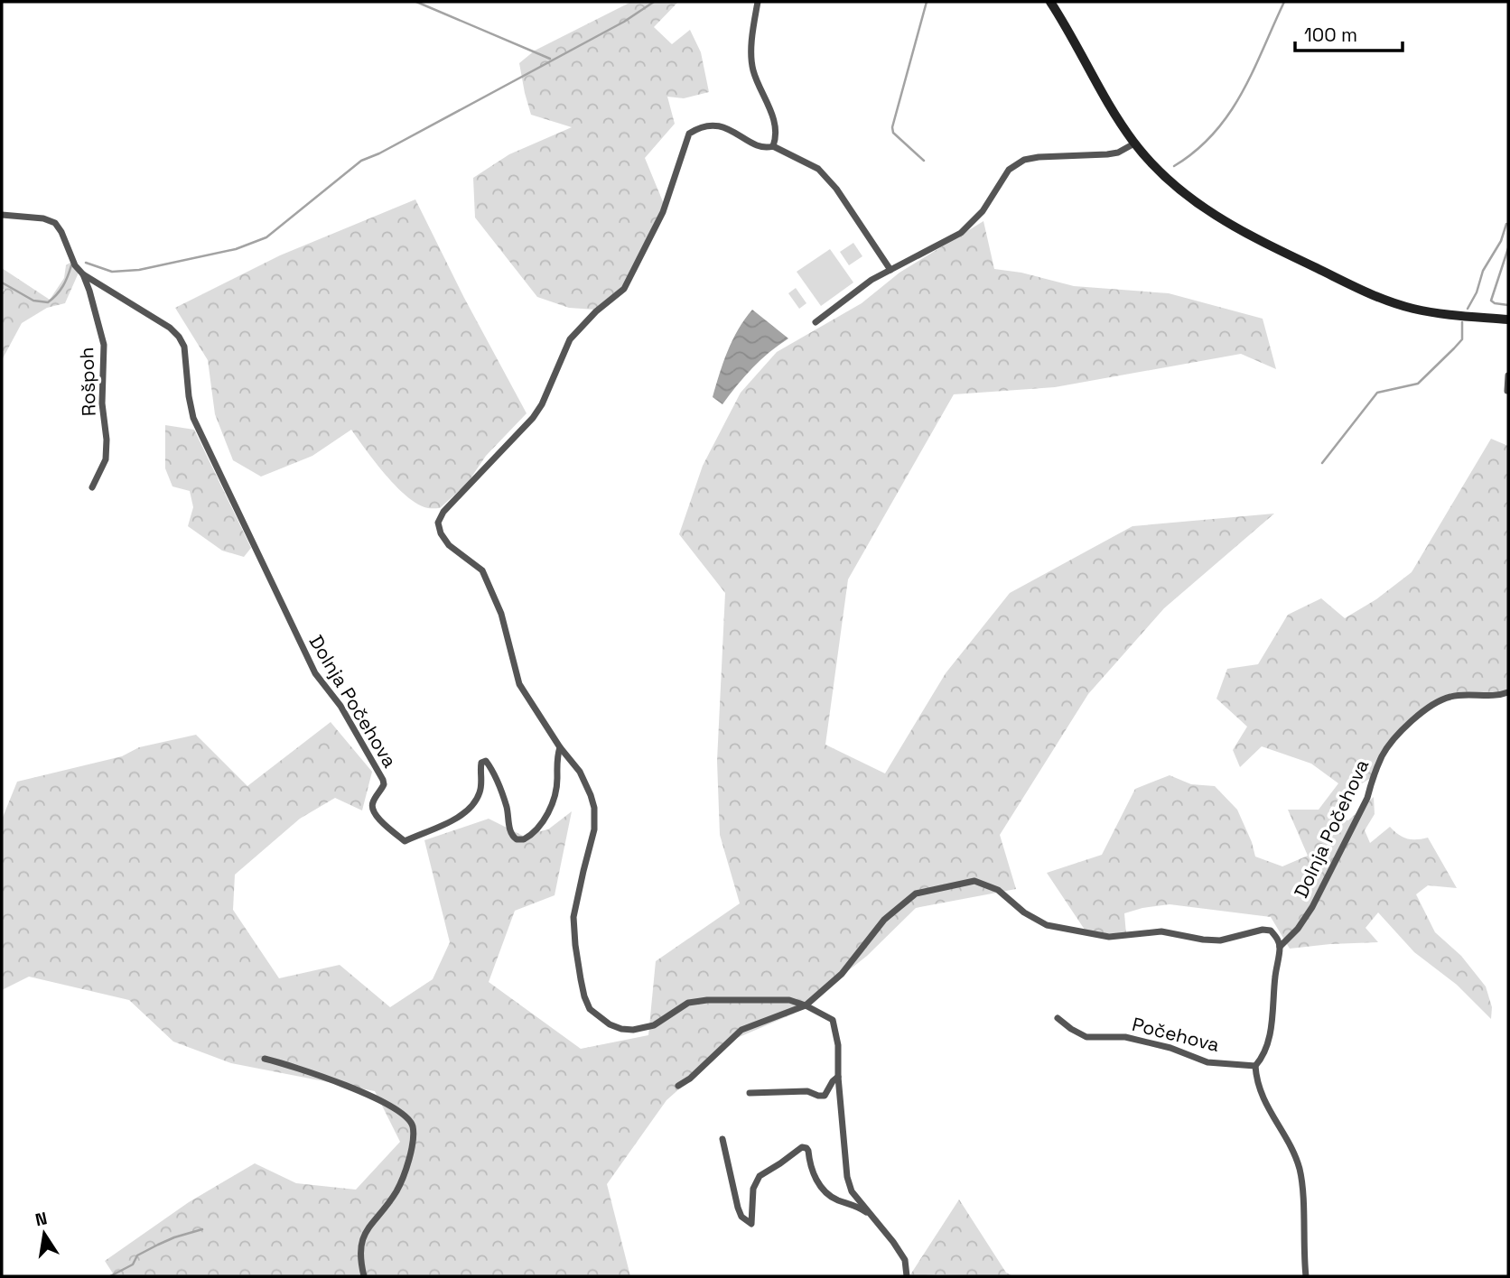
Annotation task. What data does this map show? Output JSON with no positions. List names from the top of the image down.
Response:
{
  "streets": {
    "street": ["Rošpoh", "Dolnja Počehova", "Počehova"]
  },
  "crossings": [
    ["Rošpoh", "Dolnja Počehova"]
  ],
  "scale_bar": "100 m",
  "north": "top"
}
